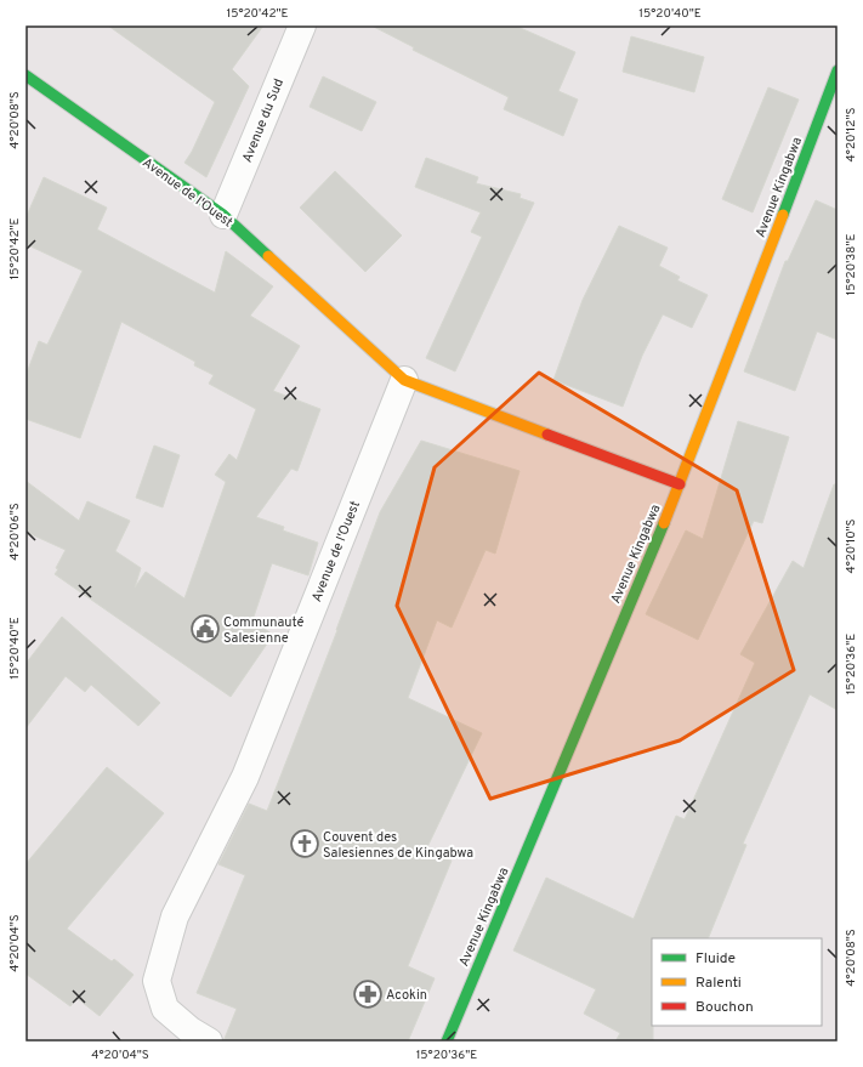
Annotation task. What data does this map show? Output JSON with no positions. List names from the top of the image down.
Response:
{
  "streets": {
    "street": ["Avenue du Sud", "Avenue Kingabwa", "Avenue de l'Ouest"]
  },
  "crossings": [
    ["Avenue du Sud", "Avenue de l'Ouest"],
    ["Avenue Kingabwa", "Avenue de l'Ouest"]
  ],
  "places": {
    "public building": ["Communauté Salesienne"],
    "church": ["Couvent des Salesiennes de Kingabwa"],
    "pharmacy": ["Acokin"]
  },
  "legend": ["Fluide", "Ralenti", "Bouchon"],
  "coordinates": [
    "15°20'42\"E",
    "15°20'40\"E",
    "4°20'08\"S",
    "4°20'12\"S",
    "15°20'38\"E",
    "4°20'06\"S",
    "4°20'10\"S",
    "15°20'36\"E",
    "4°20'04\"S"
  ]
}
